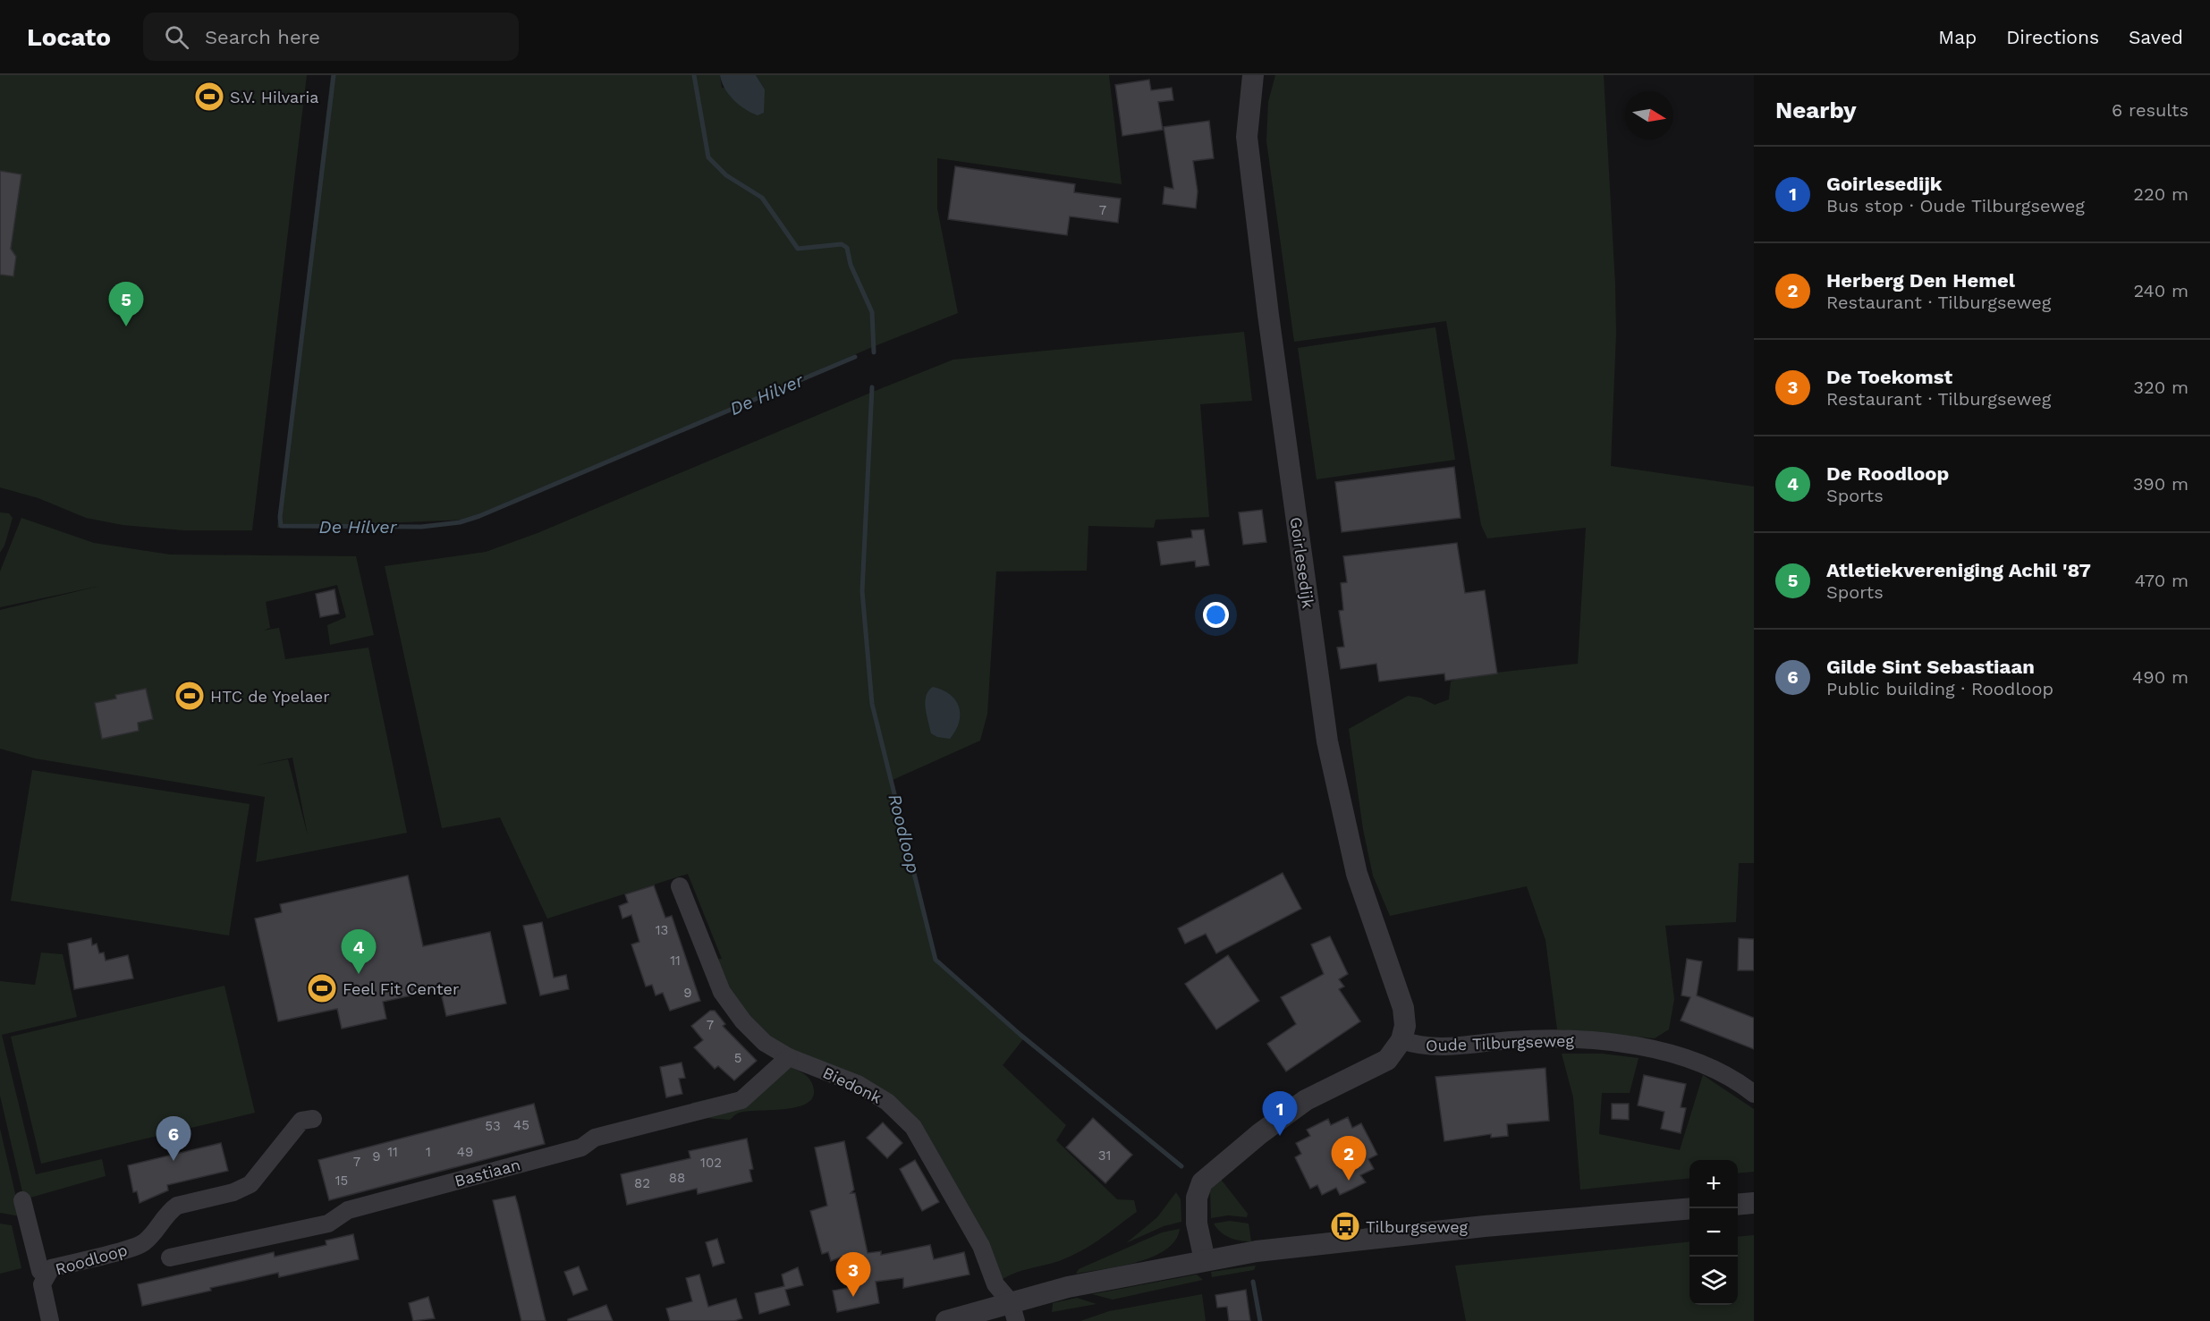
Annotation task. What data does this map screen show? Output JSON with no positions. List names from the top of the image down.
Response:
{
  "streets": {
    "street": [
      "Goirlesedijk",
      "Oude Tilburgseweg",
      "Biedonk",
      "Bastiaan",
      "Roodloop"
    ]
  },
  "crossings": [
    ["Goirlesedijk", "Oude Tilburgseweg"],
    ["Biedonk", "Bastiaan"]
  ],
  "water": ["De Hilver", "Roodloop"],
  "places": {
    "sports": ["S.V. Hilvaria", "HTC de Ypelaer", "Feel Fit Center"],
    "bus stop": ["Tilburgseweg"]
  },
  "house_numbers": [
    "7",
    "13",
    "11",
    "9",
    "7",
    "5",
    "45",
    "53",
    "11",
    "1",
    "49",
    "31",
    "9",
    "7",
    "102",
    "88",
    "15",
    "82"
  ],
  "north": "right",
  "page": {
    "header": "Locato",
    "search": "Search here",
    "nav": ["Map", "Directions", "Saved"],
    "heading": ["Nearby", "6 results"],
    "list": [
      {
        "mark": "1",
        "name": "Goirlesedijk",
        "note": "Bus stop · Oude Tilburgseweg",
        "value": "220 m"
      },
      {
        "mark": "2",
        "name": "Herberg Den Hemel",
        "note": "Restaurant · Tilburgseweg",
        "value": "240 m"
      },
      {
        "mark": "3",
        "name": "De Toekomst",
        "note": "Restaurant · Tilburgseweg",
        "value": "320 m"
      },
      {
        "mark": "4",
        "name": "De Roodloop",
        "note": "Sports",
        "value": "390 m"
      },
      {
        "mark": "5",
        "name": "Atletiekvereniging Achil '87",
        "note": "Sports",
        "value": "470 m"
      },
      {
        "mark": "6",
        "name": "Gilde Sint Sebastiaan",
        "note": "Public building · Roodloop",
        "value": "490 m"
      }
    ],
    "pins": [
      "5",
      "4",
      "1",
      "6",
      "2",
      "3"
    ],
    "map_buttons": ["+", "−"]
  }
}
